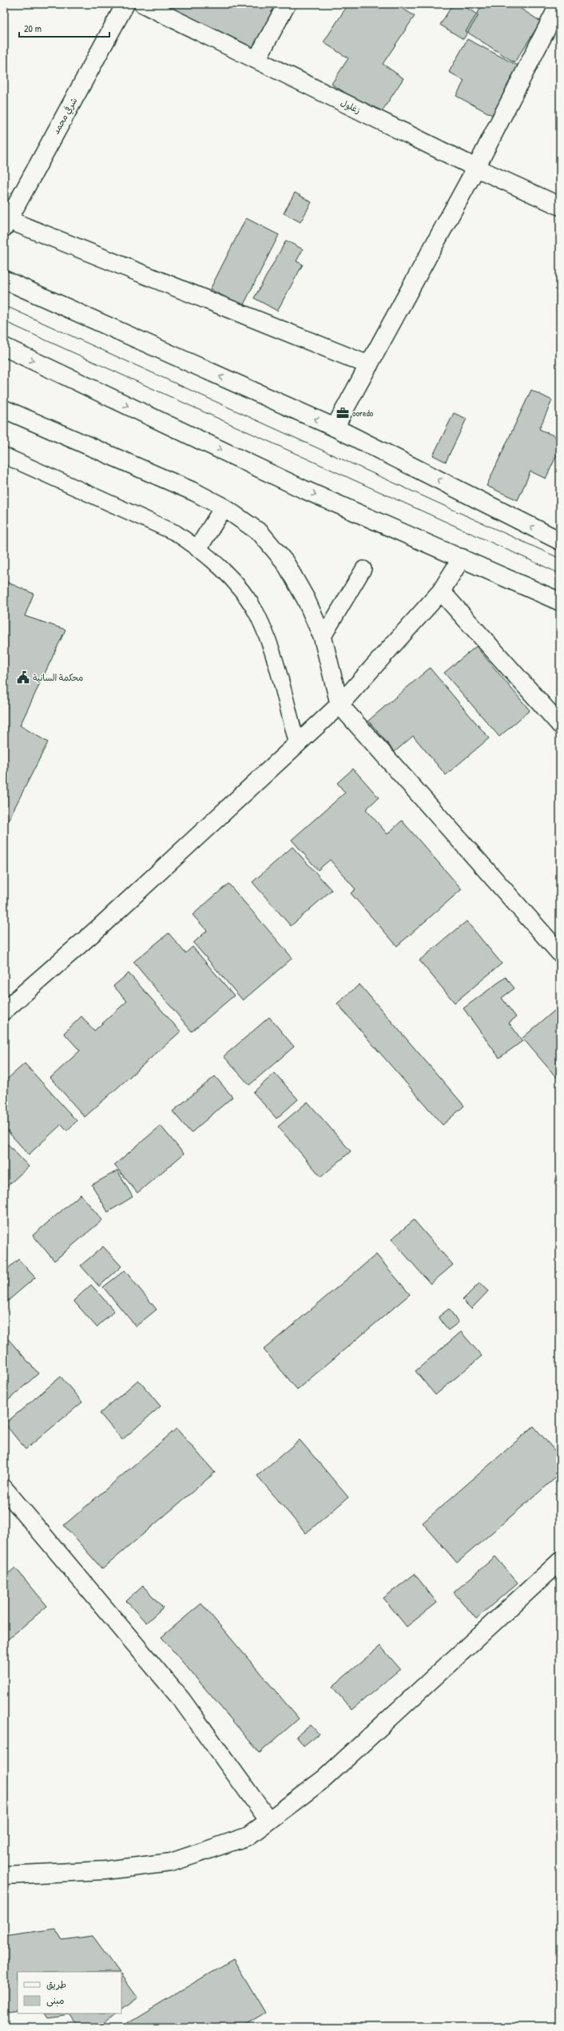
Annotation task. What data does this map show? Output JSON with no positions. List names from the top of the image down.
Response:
{
  "streets": {
    "street": ["زغلول", "شرفي محمد"]
  },
  "places": {
    "office": ["ooredo"],
    "public building": ["محكمة السانية"]
  },
  "legend": ["طريق", "مبنى"],
  "scale_bar": "20 m"
}
